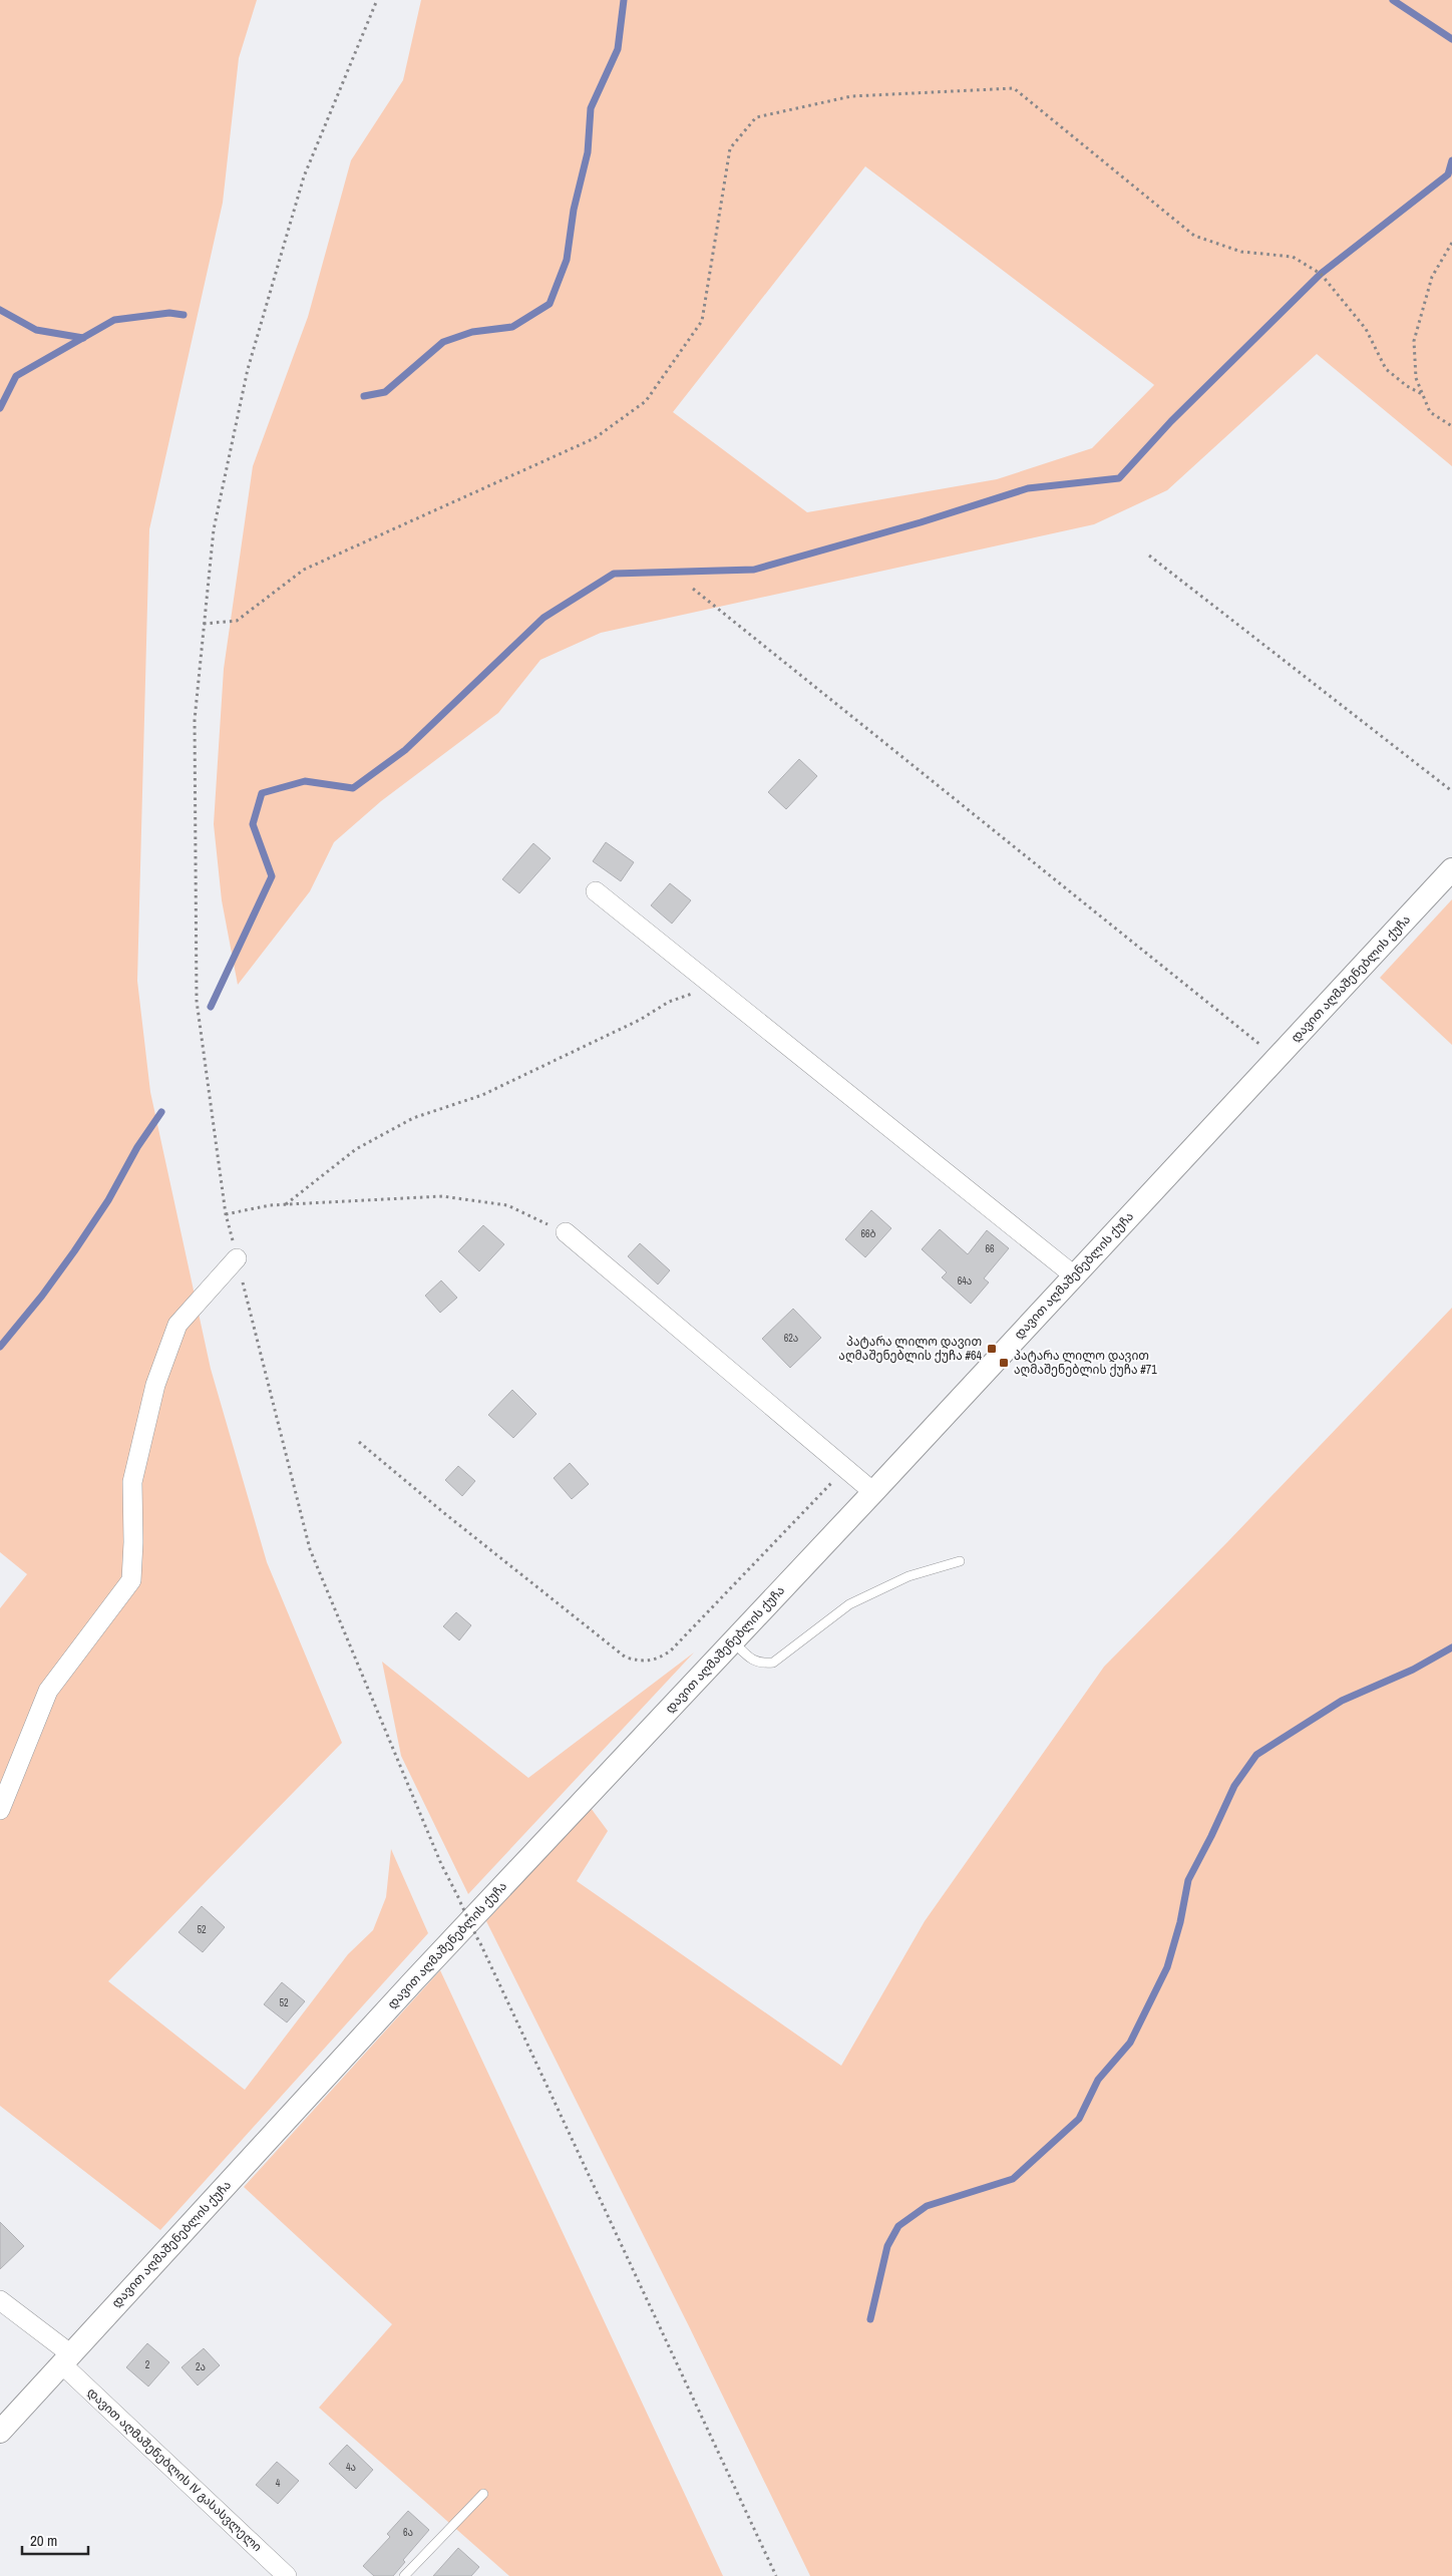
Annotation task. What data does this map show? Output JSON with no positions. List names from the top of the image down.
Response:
{
  "streets": {
    "street": ["დავით აღმაშენებლის ქუჩა", "დავით აღმაშენებლის IV გასასვლელი"]
  },
  "crossings": [
    ["დავით აღმაშენებლის ქუჩა", "დავით აღმაშენებლის IV გასასვლელი"]
  ],
  "places": {
    "transit": ["პატარა ლილო დავით აღმაშენებლის ქუჩა #64", "პატარა ლილო დავით აღმაშენებლის ქუჩა #71"]
  },
  "house_numbers": [
    "66ბ",
    "66",
    "64ა",
    "62ა",
    "52",
    "52",
    "2",
    "2ა",
    "4ა",
    "4",
    "6ა"
  ],
  "scale_bar": "20 m"
}
